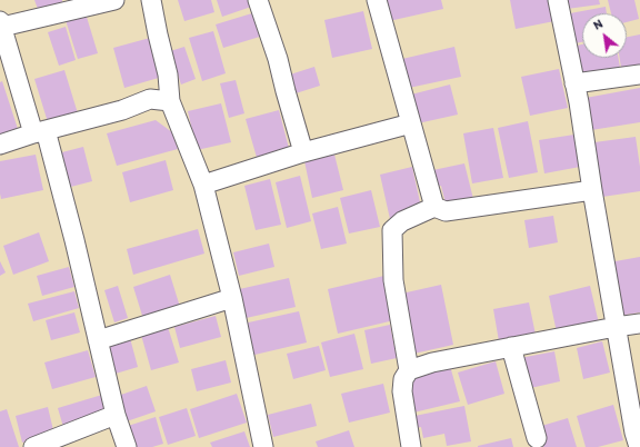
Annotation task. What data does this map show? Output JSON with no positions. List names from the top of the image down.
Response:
{
  "north": "top left"
}
